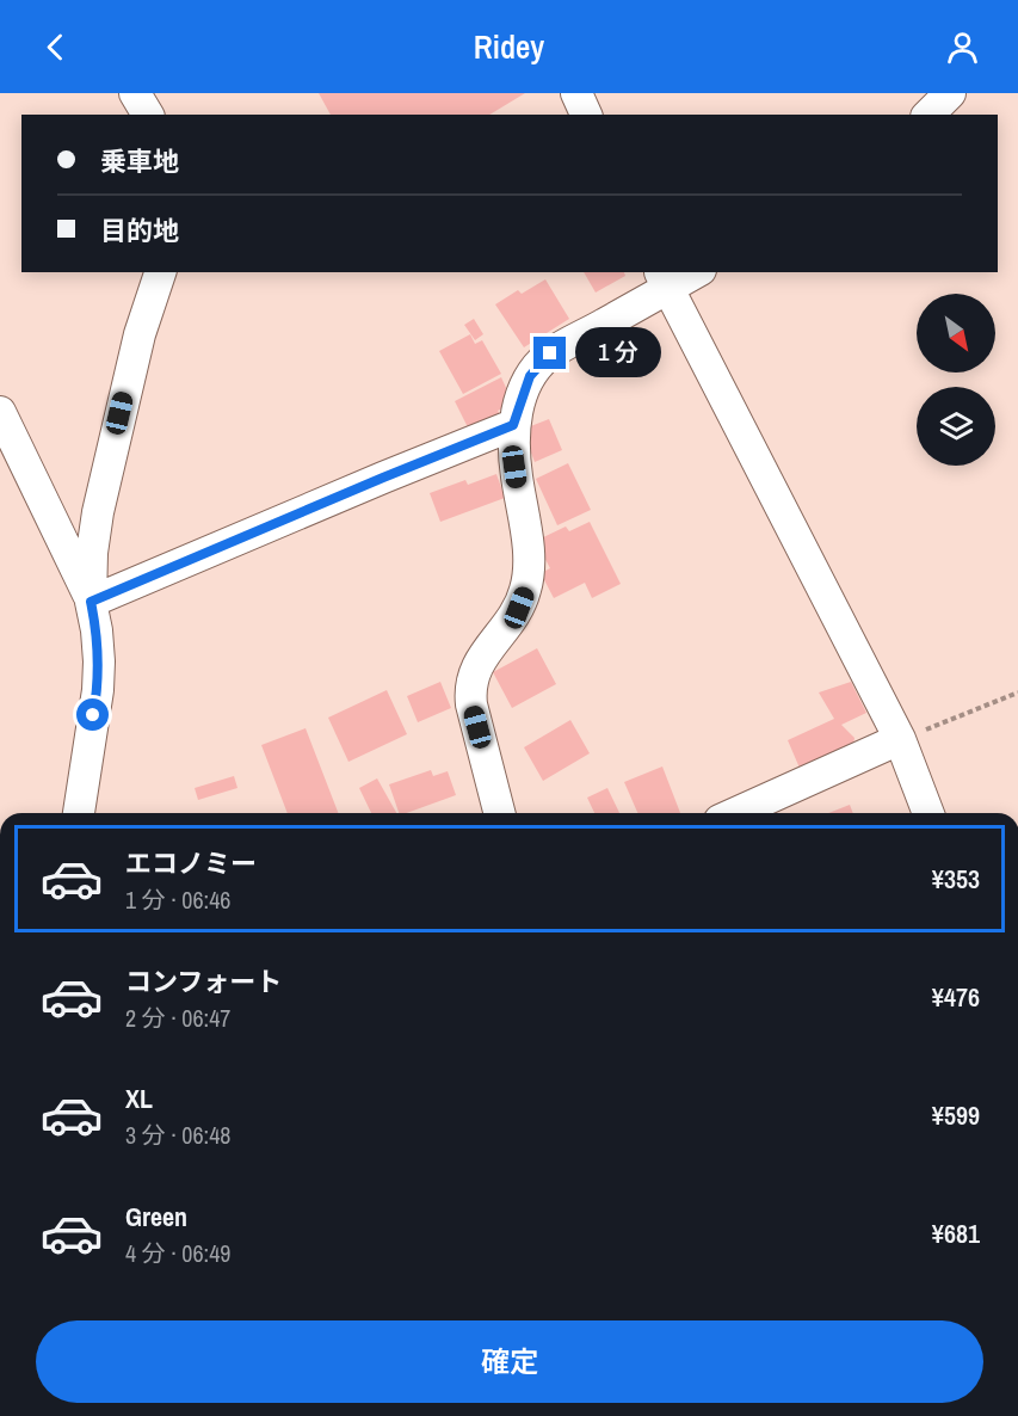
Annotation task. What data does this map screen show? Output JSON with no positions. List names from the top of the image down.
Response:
{
  "north": "bottom right",
  "page": {
    "header": "Ridey",
    "banner": ["乗車地", "目的地"],
    "bubble": "1 分",
    "list": [
      {
        "name": "エコノミー",
        "note": "1 分 · 06:46",
        "value": "¥353"
      },
      {
        "name": "コンフォート",
        "note": "2 分 · 06:47",
        "value": "¥476"
      },
      {
        "name": "XL",
        "note": "3 分 · 06:48",
        "value": "¥599"
      },
      {
        "name": "Green",
        "note": "4 分 · 06:49",
        "value": "¥681"
      }
    ],
    "buttons": "確定"
  }
}
